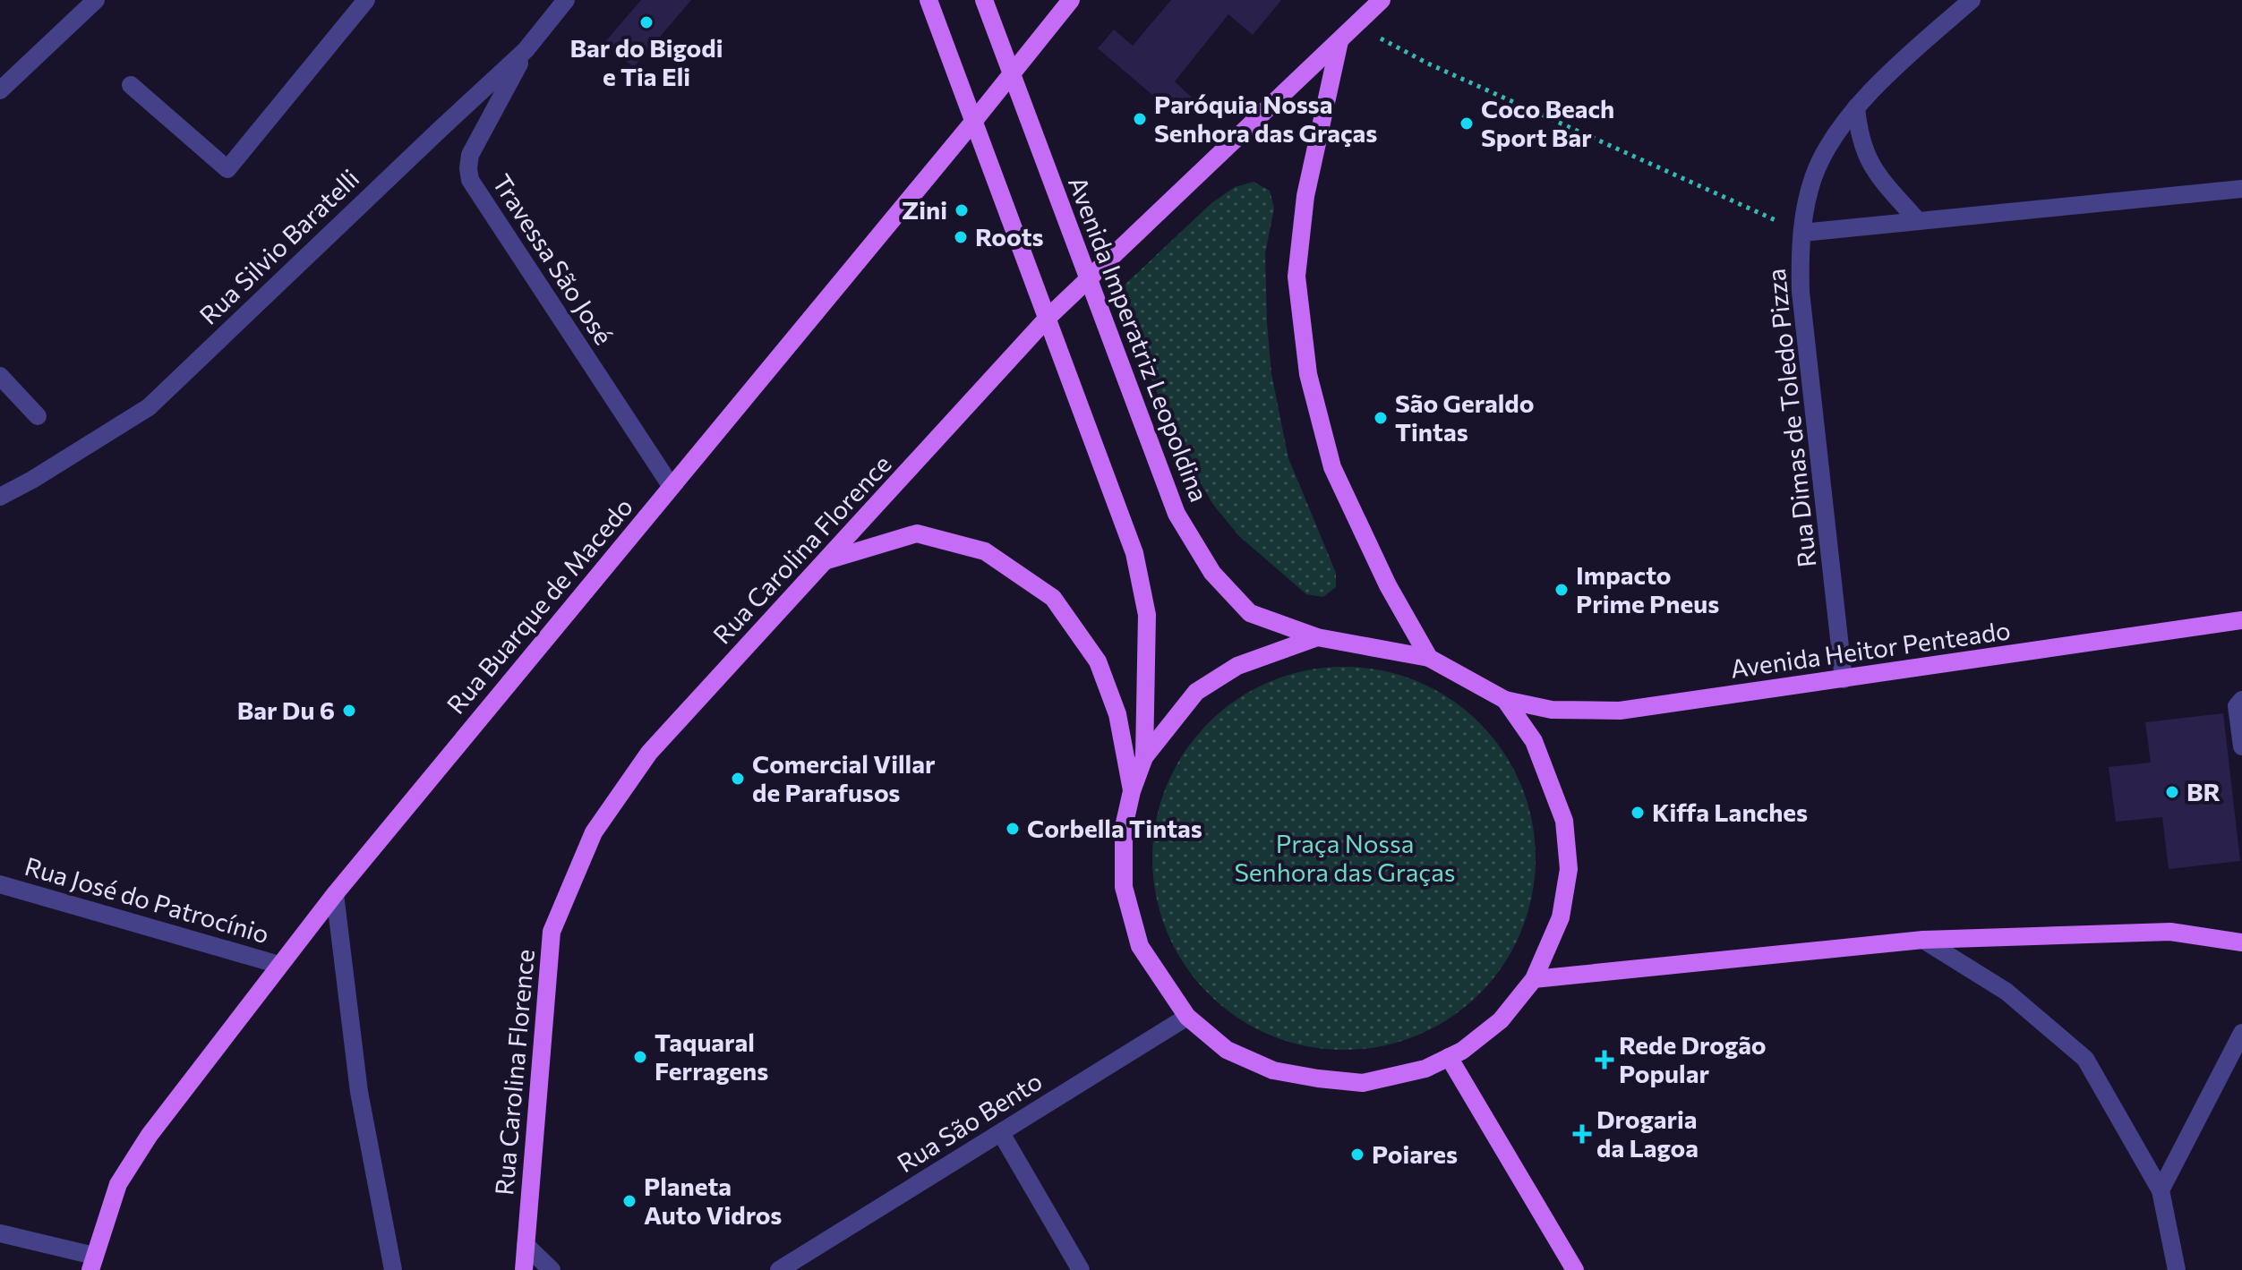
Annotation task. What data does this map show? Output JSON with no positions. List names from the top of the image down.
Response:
{
  "streets": {
    "main road": [
      "Avenida Imperatriz Leopoldina",
      "Rua Carolina Florence",
      "Rua Buarque de Macedo",
      "Avenida Heitor Penteado"
    ],
    "street": [
      "Rua Silvio Baratelli",
      "Travessa São José",
      "Rua Dimas de Toledo Pizza",
      "Rua José do Patrocínio",
      "Rua São Bento"
    ]
  },
  "crossings": [
    ["Rua Silvio Baratelli", "Travessa São José"],
    ["Travessa São José", "Rua Buarque de Macedo"],
    ["Avenida Imperatriz Leopoldina", "Rua Carolina Florence"],
    ["Avenida Imperatriz Leopoldina", "Rua Buarque de Macedo"],
    ["Rua Dimas de Toledo Pizza", "Avenida Heitor Penteado"],
    ["Rua Buarque de Macedo", "Rua José do Patrocínio"]
  ],
  "parks": ["Praça Nossa Senhora das Graças"],
  "places": {
    "other": [
      "Bar do Bigodi e Tia Eli",
      "Paróquia Nossa Senhora das Graças",
      "Coco Beach Sport Bar",
      "Zini",
      "Roots",
      "São Geraldo Tintas",
      "Impacto Prime Pneus",
      "Bar Du 6",
      "Comercial Villar de Parafusos",
      "BR",
      "Kiffa Lanches",
      "Corbella Tintas",
      "Taquaral Ferragens",
      "Poiares",
      "Planeta Auto Vidros"
    ],
    "health": ["Rede Drogão Popular", "Drogaria da Lagoa"]
  }
}
